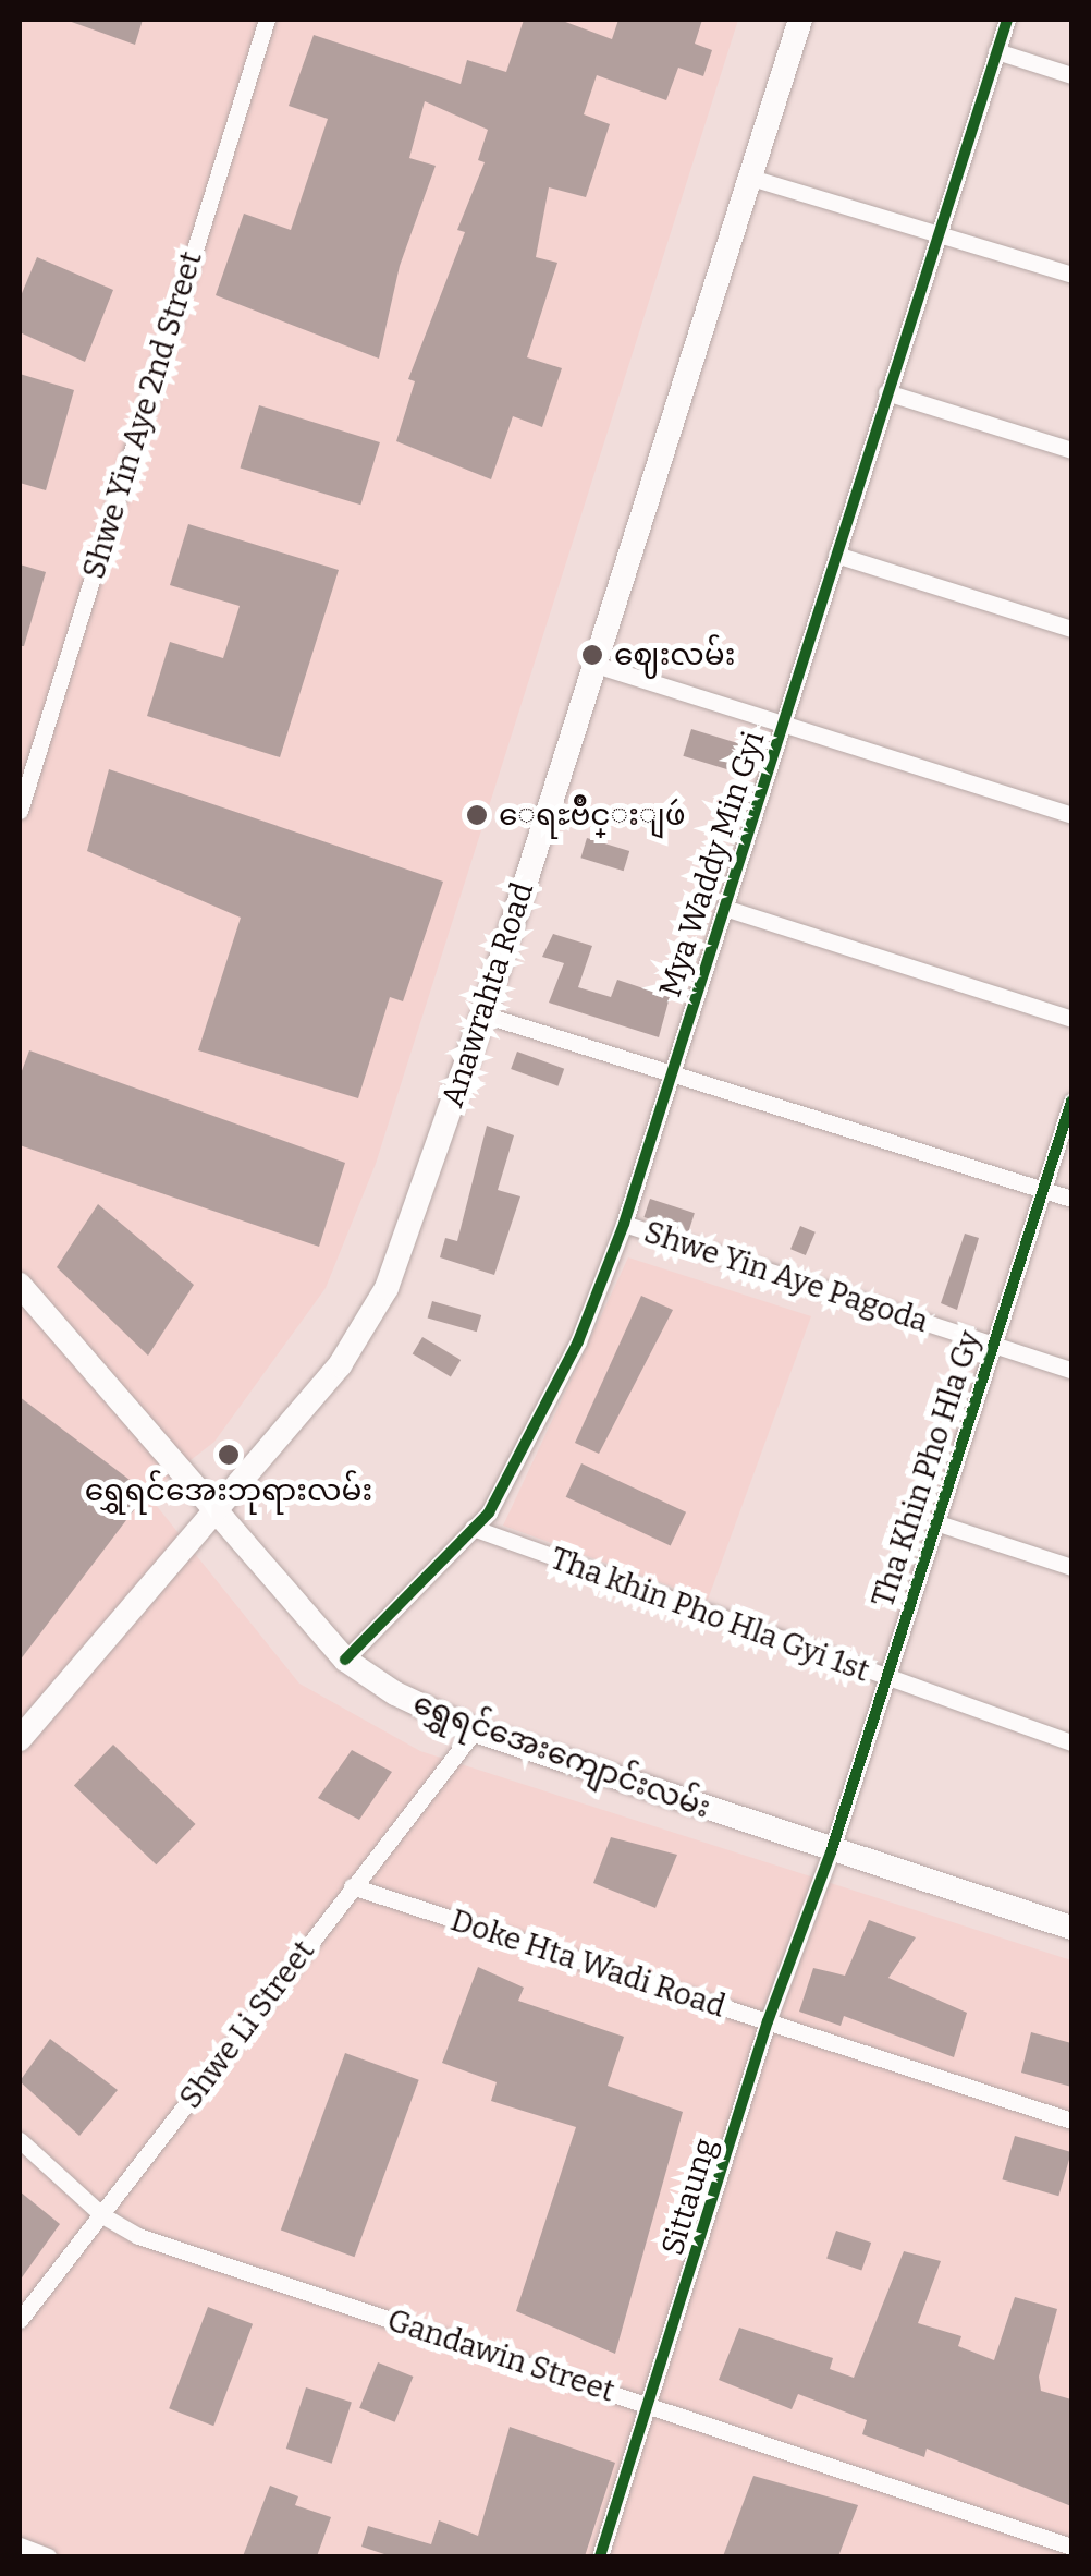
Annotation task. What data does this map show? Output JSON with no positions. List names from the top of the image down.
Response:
{
  "streets": {
    "main road": ["Anawrahta Road", "ရွှေရင်အေးကျောင်းလမ်း"],
    "street": [
      "Shwe Yin Aye 2nd Street",
      "Mya Waddy Min Gyi",
      "Shwe Yin Aye Pagoda",
      "Tha Khin Pho Hla Gy",
      "Tha khin Pho Hla Gyi 1st",
      "Doke Hta Wadi Road",
      "Shwe Li Street",
      "Sittaung",
      "Gandawin Street"
    ]
  },
  "crossings": [
    ["Mya Waddy Min Gyi", "Shwe Yin Aye Pagoda"],
    ["Mya Waddy Min Gyi", "Tha khin Pho Hla Gyi 1st"],
    ["Mya Waddy Min Gyi", "ရွှေရင်အေးကျောင်းလမ်း"],
    ["Anawrahta Road", "ရွှေရင်အေးကျောင်းလမ်း"],
    ["Shwe Yin Aye Pagoda", "Tha Khin Pho Hla Gy"],
    ["Tha Khin Pho Hla Gy", "Tha khin Pho Hla Gyi 1st"],
    ["Tha Khin Pho Hla Gy", "ရွှေရင်အေးကျောင်းလမ်း"],
    ["Tha Khin Pho Hla Gy", "Sittaung"],
    ["ရွှေရင်အေးကျောင်းလမ်း", "Shwe Li Street"],
    ["ရွှေရင်အေးကျောင်းလမ်း", "Sittaung"],
    ["Doke Hta Wadi Road", "Shwe Li Street"],
    ["Doke Hta Wadi Road", "Sittaung"],
    ["Shwe Li Street", "Gandawin Street"],
    ["Sittaung", "Gandawin Street"]
  ],
  "places": ["ဈေးလမ်း", "ေရႊဗ်ိဳင္းျဖဴ", "ရွှေရင်အေးဘုရားလမ်း"]
}
